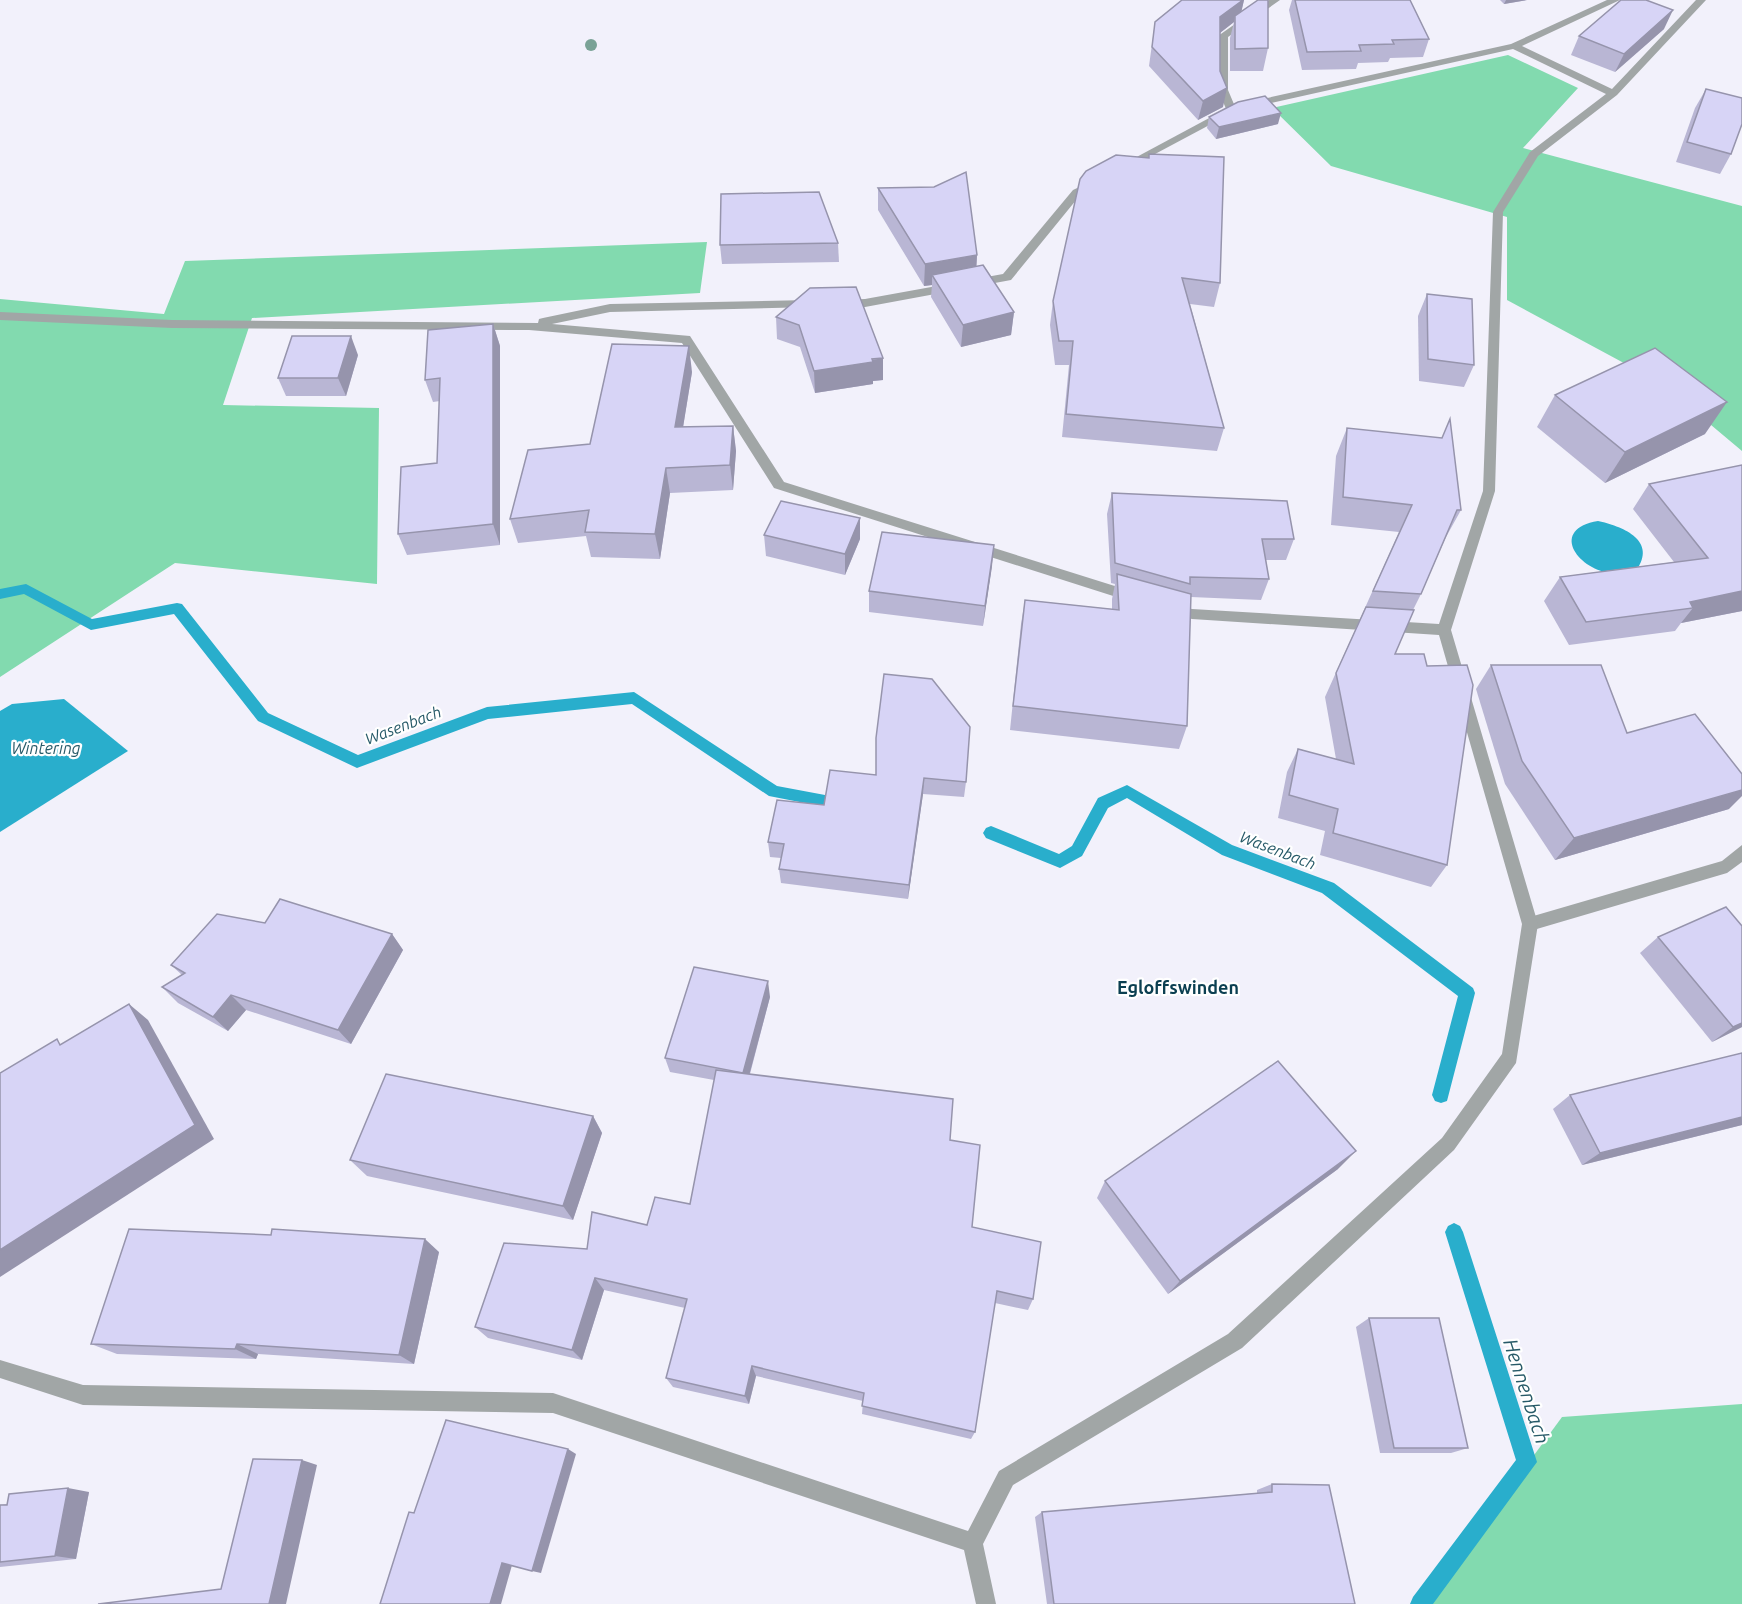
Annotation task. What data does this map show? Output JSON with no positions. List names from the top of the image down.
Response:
{
  "districts": ["Egloffswinden"],
  "water": ["Wasenbach", "Wintering", "Hennenbach"]
}
